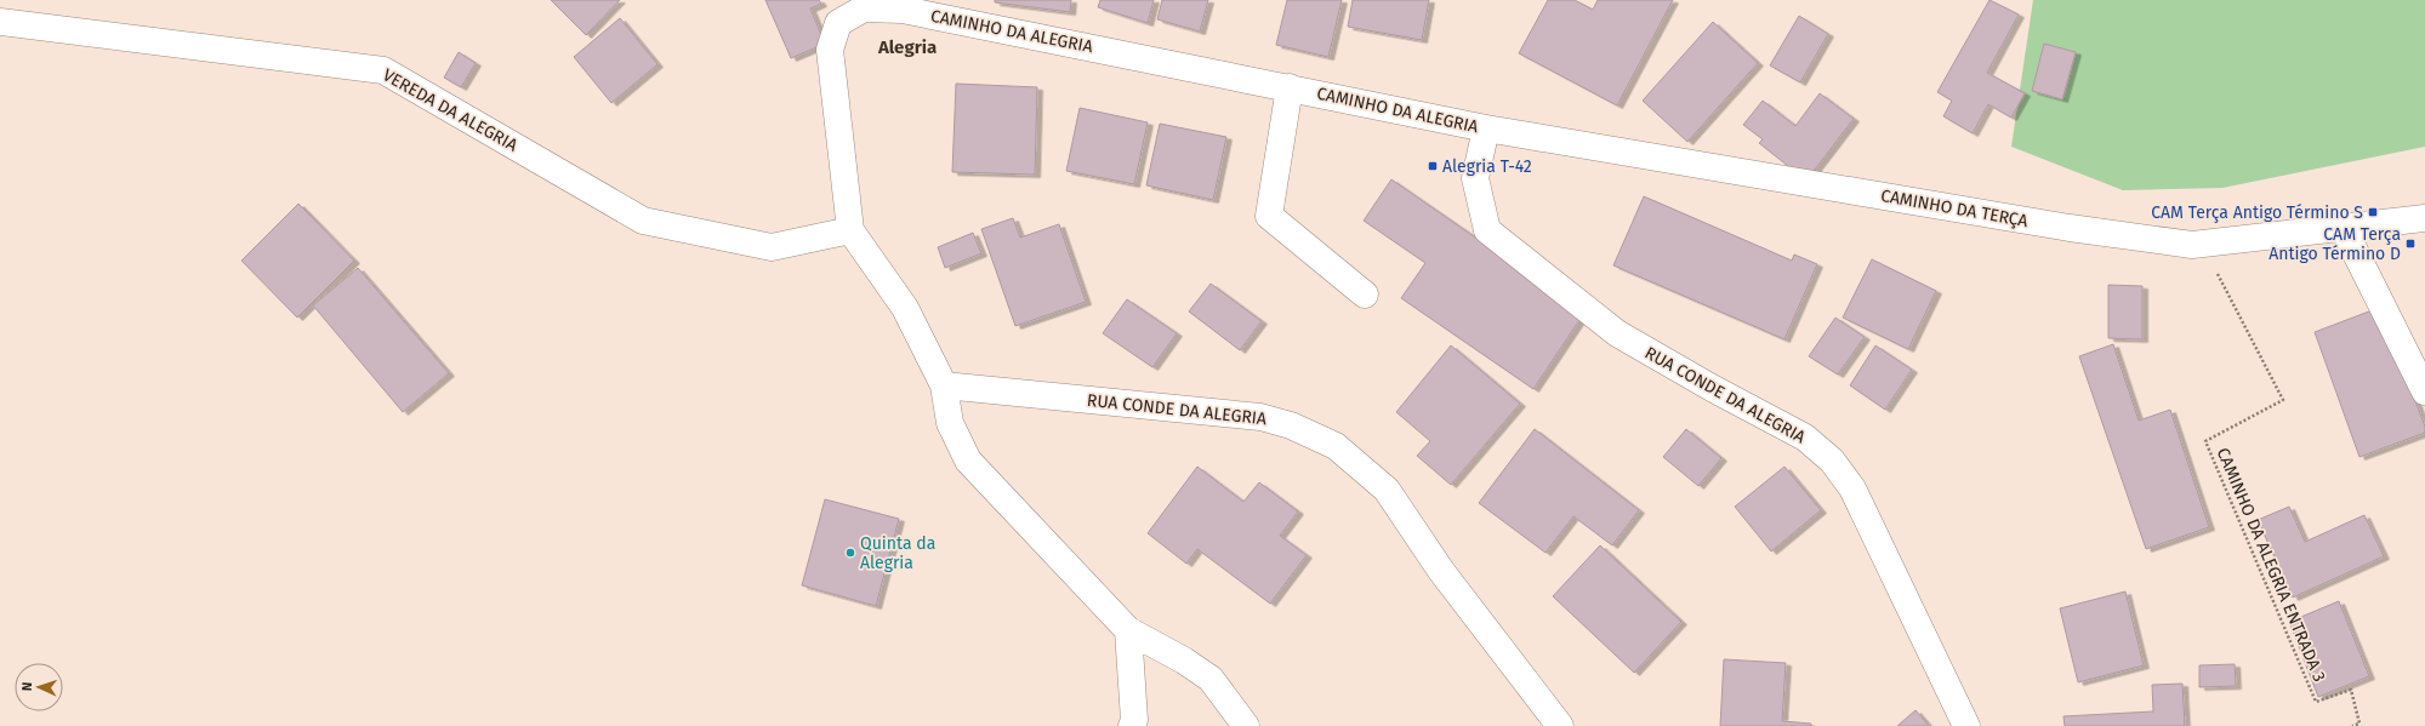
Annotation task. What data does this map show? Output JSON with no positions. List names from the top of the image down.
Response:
{
  "streets": {
    "street": [
      "CAMINHO DA ALEGRIA",
      "VEREDA DA ALEGRIA",
      "CAMINHO DA TERÇA",
      "RUA CONDE DA ALEGRIA"
    ],
    "path": ["CAMINHO DA ALEGRIA ENTRADA 3"]
  },
  "crossings": [
    ["CAMINHO DA ALEGRIA", "VEREDA DA ALEGRIA"],
    ["CAMINHO DA ALEGRIA", "CAMINHO DA TERÇA"],
    ["CAMINHO DA ALEGRIA", "RUA CONDE DA ALEGRIA"],
    ["CAMINHO DA TERÇA", "RUA CONDE DA ALEGRIA"]
  ],
  "districts": ["Alegria"],
  "places": {
    "transit": ["Alegria T-42", "CAM Terça Antigo Término S", "CAM Terça Antigo Término D"],
    "other": ["Quinta da Alegria"]
  },
  "north": "left"
}
